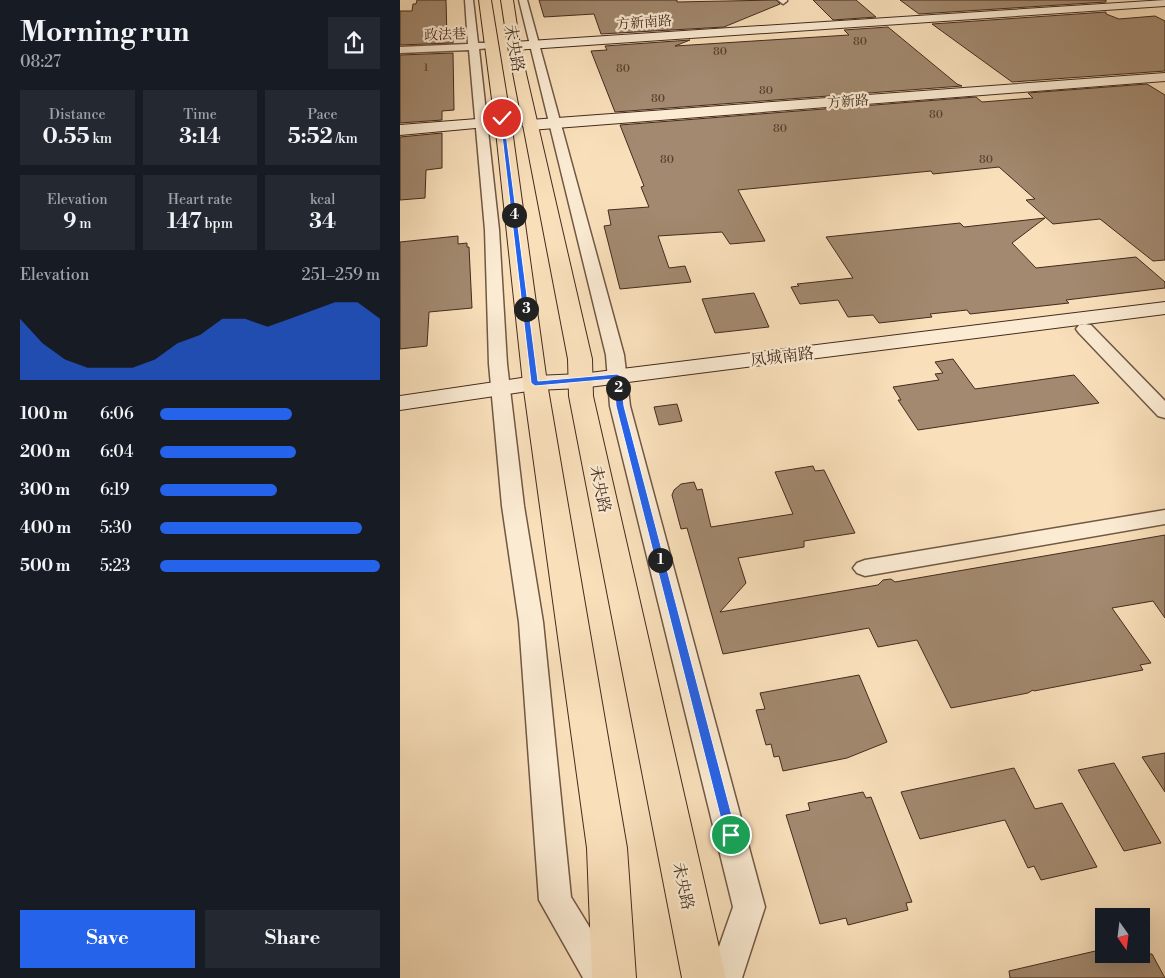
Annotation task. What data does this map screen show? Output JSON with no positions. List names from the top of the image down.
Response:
{
  "streets": {
    "main road": ["未央路"],
    "street": [
      "方新南路",
      "政法巷",
      "方新路",
      "凤城南路"
    ]
  },
  "crossings": [
    ["方新南路", "政法巷"],
    ["方新南路", "未央路"],
    ["政法巷", "未央路"],
    ["未央路", "方新路"],
    ["未央路", "凤城南路"]
  ],
  "house_numbers": [
    "80",
    "80",
    "1",
    "80",
    "80",
    "80",
    "80",
    "80",
    "80",
    "80"
  ],
  "north": "bottom",
  "page": {
    "heading": ["Morning run", "08:27"],
    "stats": [
      ["Distance", "0.55 km"],
      ["Time", "3:14"],
      ["Pace", "5:52 /km"],
      ["Elevation", "9 m"],
      ["Heart rate", "147 bpm"],
      ["kcal", "34"]
    ],
    "pins": [
      "4",
      "3",
      "2",
      "1"
    ],
    "chart": ["Elevation", "251–259 m"],
    "list": [
      {
        "name": "100 m",
        "note": "6:06"
      },
      {
        "name": "200 m",
        "note": "6:04"
      },
      {
        "name": "300 m",
        "note": "6:19"
      },
      {
        "name": "400 m",
        "note": "5:30"
      },
      {
        "name": "500 m",
        "note": "5:23"
      }
    ],
    "buttons": ["Save", "Share"]
  }
}
